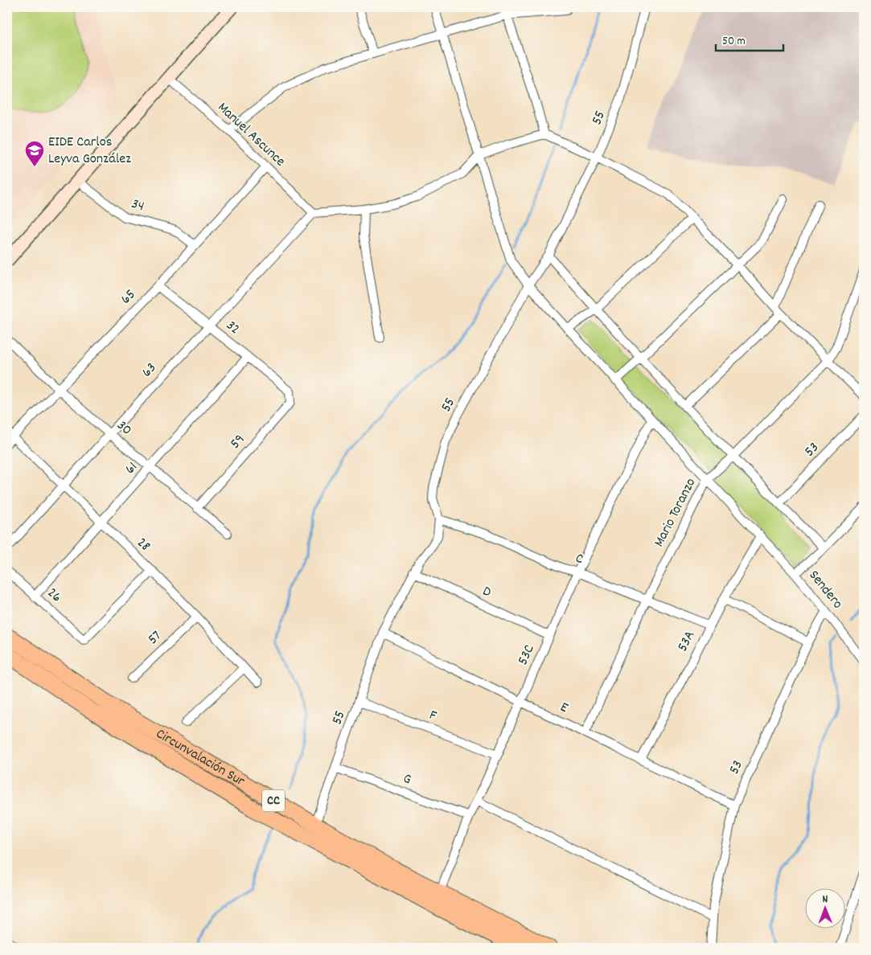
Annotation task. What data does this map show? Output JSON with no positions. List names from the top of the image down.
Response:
{
  "streets": {
    "highway": ["Circunvalación Sur", "CC"],
    "street": [
      "55",
      "Manuel Ascunce",
      "34",
      "65",
      "32",
      "63",
      "30",
      "59",
      "53",
      "61",
      "Mario Toranzo",
      "28",
      "C",
      "Sendero",
      "D",
      "26",
      "57",
      "53A",
      "53C",
      "E",
      "F",
      "G"
    ]
  },
  "crossings": [
    ["55", "C"],
    ["55", "Sendero"],
    ["55", "D"],
    ["55", "E"],
    ["55", "F"],
    ["55", "Circunvalación Sur"],
    ["55", "G"],
    ["Manuel Ascunce", "65"],
    ["Manuel Ascunce", "63"],
    ["34", "65"],
    ["65", "32"],
    ["65", "30"],
    ["65", "28"],
    ["32", "63"],
    ["32", "59"],
    ["32", "61"],
    ["63", "30"],
    ["63", "28"],
    ["30", "59"],
    ["30", "61"],
    ["53", "Sendero"],
    ["53", "E"],
    ["61", "28"],
    ["61", "26"],
    ["Mario Toranzo", "C"],
    ["Mario Toranzo", "Sendero"],
    ["Mario Toranzo", "E"],
    ["28", "26"],
    ["28", "57"],
    ["C", "53A"],
    ["C", "53C"],
    ["Sendero", "53A"],
    ["Sendero", "53C"],
    ["D", "53C"],
    ["53A", "E"],
    ["53C", "E"],
    ["53C", "F"],
    ["53C", "Circunvalación Sur"],
    ["53C", "G"]
  ],
  "places": {
    "school or university": ["EIDE Carlos Leyva González"]
  },
  "scale_bar": "50 m",
  "north": "top"
}
